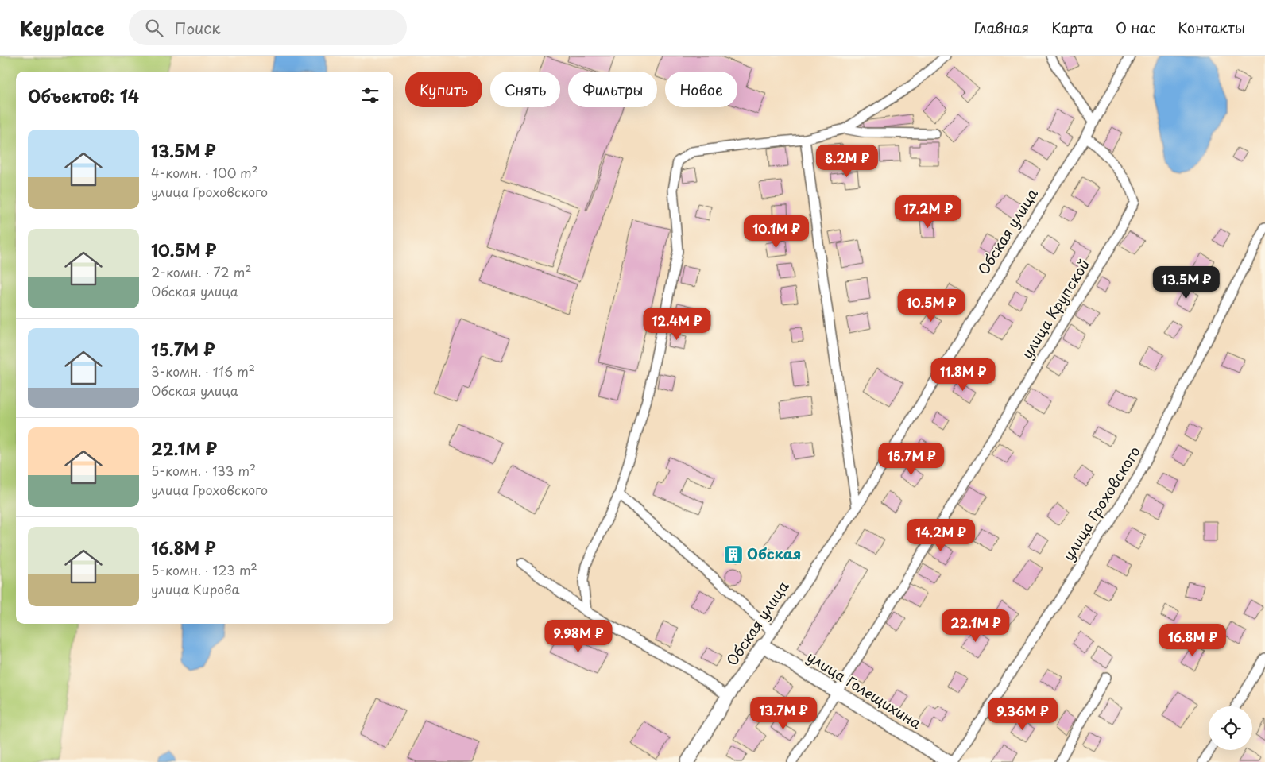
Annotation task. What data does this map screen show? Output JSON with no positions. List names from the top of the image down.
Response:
{
  "streets": {
    "street": [
      "Обская улица",
      "улица Крупской",
      "улица Гроховского",
      "улица Голещихина"
    ]
  },
  "crossings": [
    ["Обская улица", "улица Крупской"],
    ["Обская улица", "улица Голещихина"],
    ["улица Крупской", "улица Голещихина"]
  ],
  "places": {
    "building": ["Обская"]
  },
  "page": {
    "header": "Keyplace",
    "search": "Поиск",
    "nav": [
      "Главная",
      "Карта",
      "О нас",
      "Контакты"
    ],
    "chip": [
      "Купить",
      "Снять",
      "Фильтры",
      "Новое"
    ],
    "heading": "Объектов: 14",
    "list": [
      {
        "name": "13.5M ₽",
        "note": "4-комн. · 100 m² · улица Гроховского"
      },
      {
        "name": "10.5M ₽",
        "note": "2-комн. · 72 m² · Обская улица"
      },
      {
        "name": "15.7M ₽",
        "note": "3-комн. · 116 m² · Обская улица"
      },
      {
        "name": "22.1M ₽",
        "note": "5-комн. · 133 m² · улица Гроховского"
      },
      {
        "name": "16.8M ₽",
        "note": "5-комн. · 123 m² · улица Кирова"
      }
    ],
    "price": [
      "8.2M ₽",
      "17.2M ₽",
      "10.1M ₽",
      "13.5M ₽",
      "10.5M ₽",
      "12.4M ₽",
      "11.8M ₽",
      "15.7M ₽",
      "14.2M ₽",
      "22.1M ₽",
      "9.98M ₽",
      "16.8M ₽",
      "13.7M ₽",
      "9.36M ₽"
    ]
  }
}
